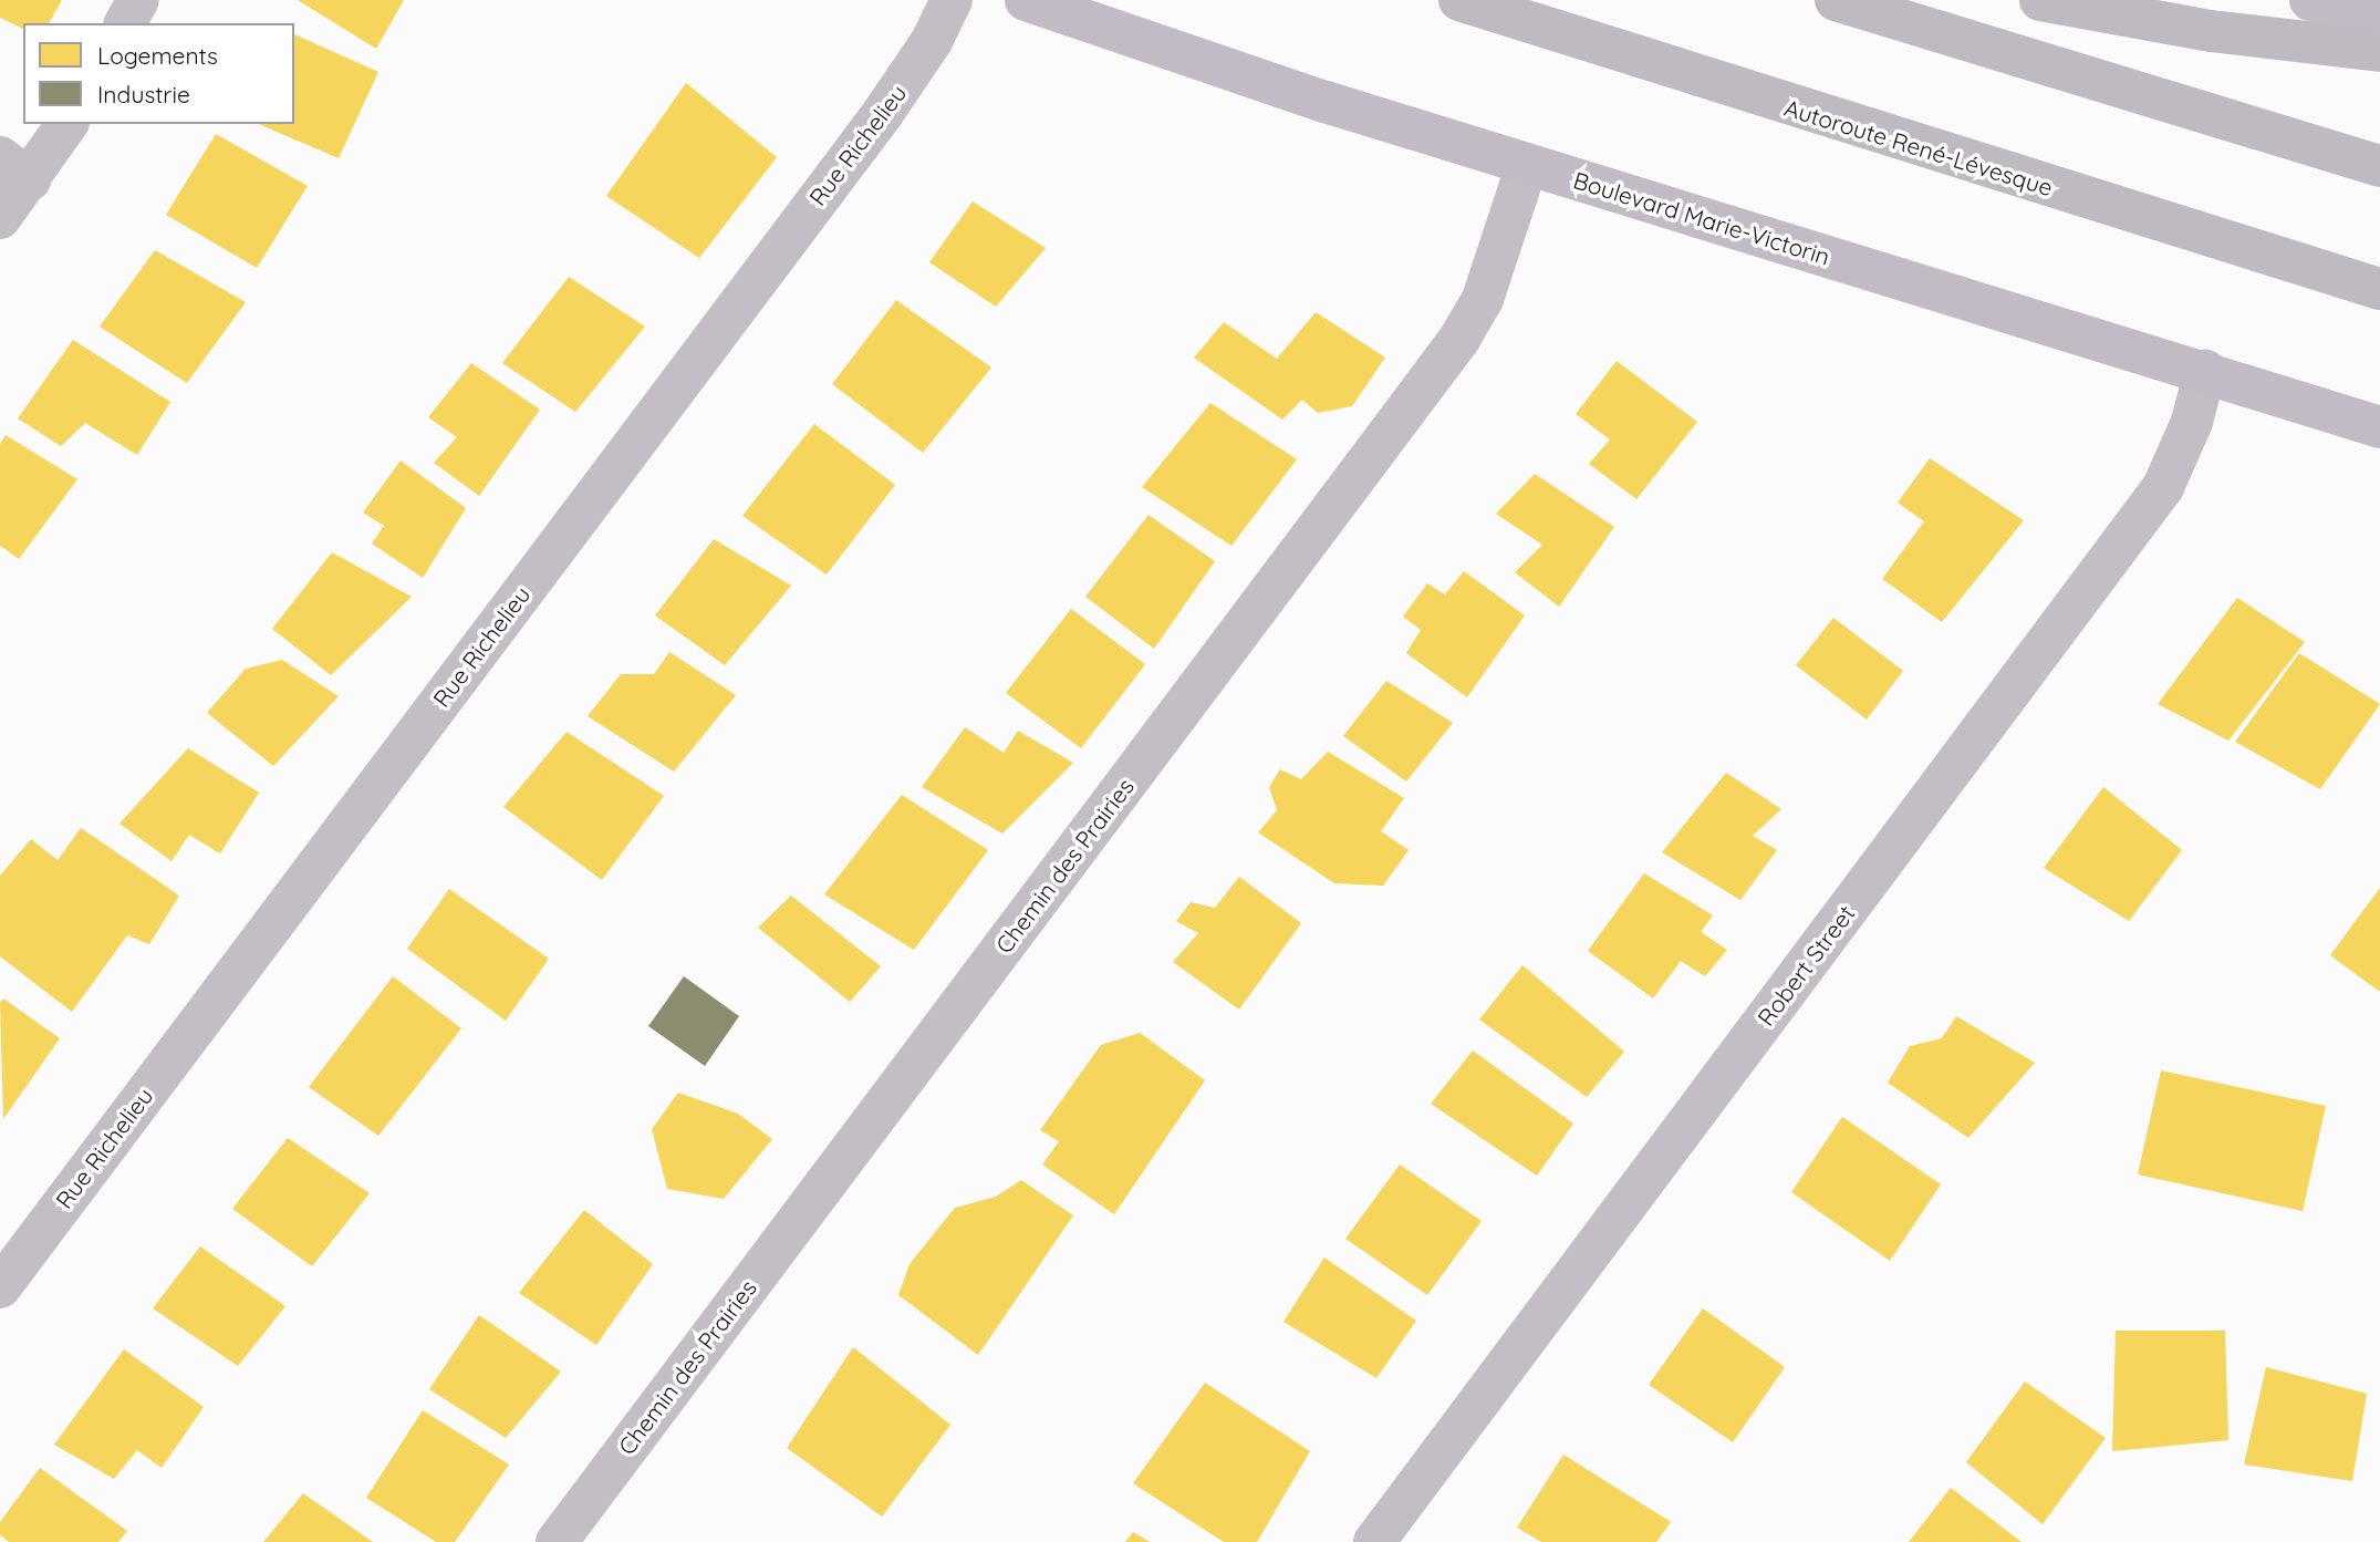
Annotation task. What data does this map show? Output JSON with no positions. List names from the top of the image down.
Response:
{
  "streets": {
    "highway": ["Autoroute René-Lévesque"],
    "main road": ["Boulevard Marie-Victorin"],
    "street": ["Rue Richelieu", "Chemin des Prairies", "Robert Street"]
  },
  "crossings": [
    ["Boulevard Marie-Victorin", "Chemin des Prairies"],
    ["Boulevard Marie-Victorin", "Robert Street"]
  ],
  "legend": ["Logements", "Industrie"]
}
